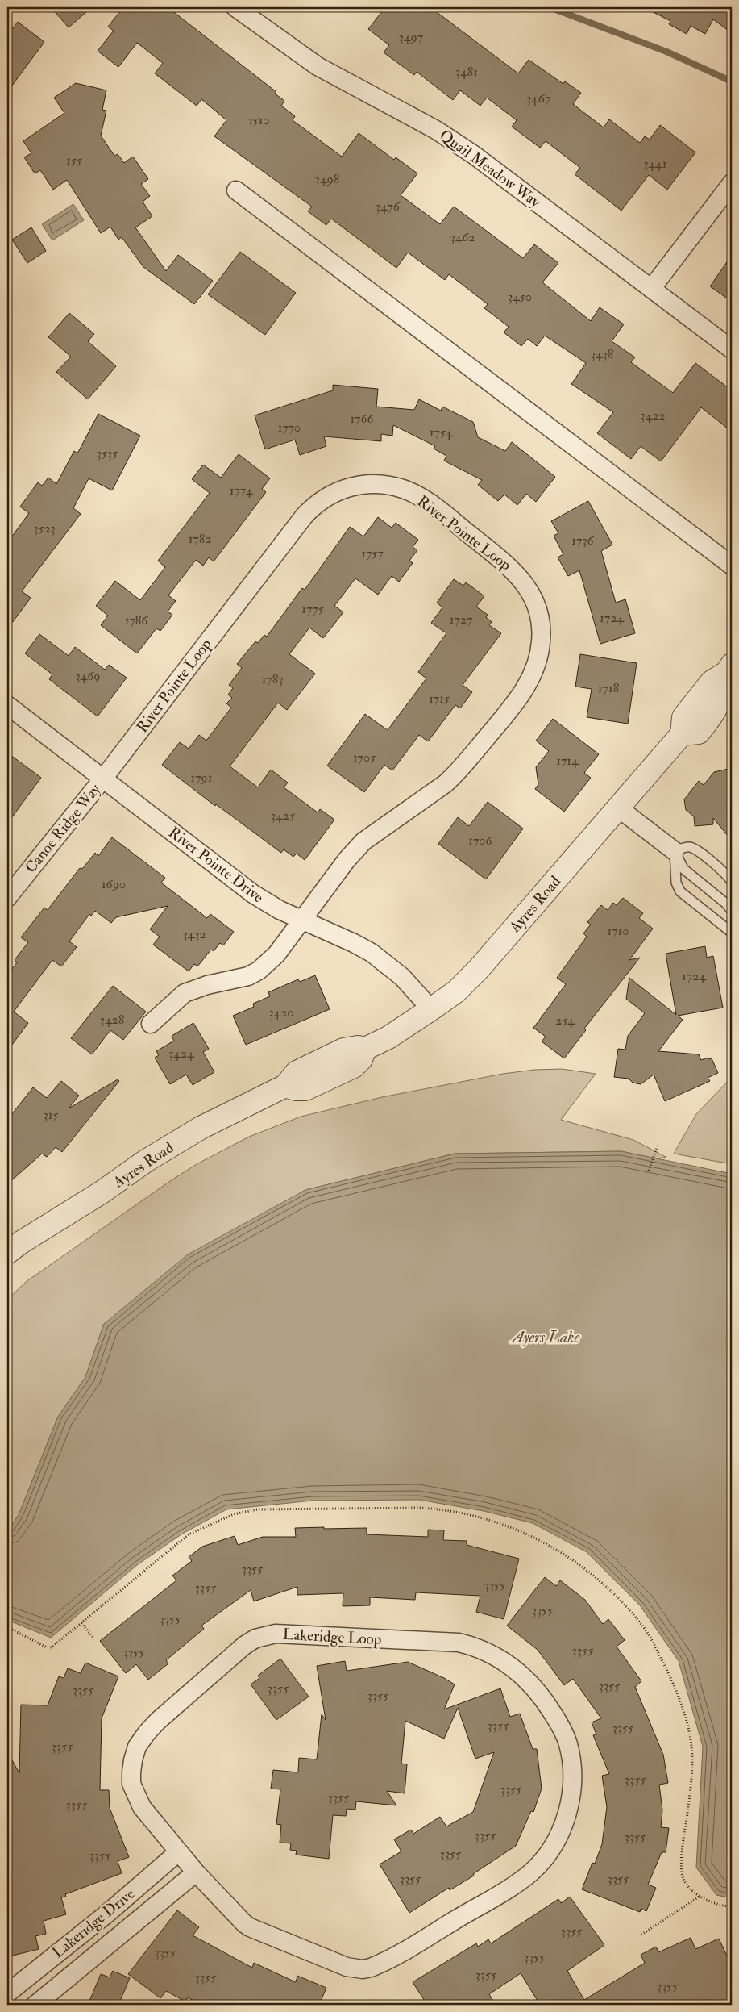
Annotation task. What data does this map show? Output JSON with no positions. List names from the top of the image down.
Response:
{
  "streets": {
    "street": [
      "Quail Meadow Way",
      "River Pointe Loop",
      "Canoe Ridge Way",
      "River Pointe Drive",
      "Ayres Road",
      "Lakeridge Loop",
      "Lakeridge Drive"
    ]
  },
  "crossings": [
    ["River Pointe Loop", "Canoe Ridge Way"],
    ["River Pointe Loop", "River Pointe Drive"],
    ["Canoe Ridge Way", "River Pointe Drive"],
    ["River Pointe Drive", "Ayres Road"],
    ["Lakeridge Loop", "Lakeridge Drive"]
  ],
  "water": ["Ayers Lake"],
  "house_numbers": [
    "3497",
    "3481",
    "3467",
    "3510",
    "155",
    "3441",
    "3498",
    "3476",
    "3462",
    "3450",
    "3438",
    "3422",
    "1766",
    "1770",
    "1754",
    "3535",
    "1774",
    "3523",
    "1782",
    "1736",
    "1757",
    "1775",
    "1724",
    "1727",
    "1786",
    "3469",
    "1783",
    "1718",
    "1715",
    "1705",
    "1714",
    "1791",
    "3425",
    "1706",
    "1690",
    "1710",
    "3432",
    "1724",
    "3420",
    "3428",
    "254",
    "3424",
    "315",
    "3355",
    "3355",
    "3355",
    "3355",
    "3355",
    "3355",
    "3355",
    "3355",
    "3355",
    "3355",
    "3355",
    "3355",
    "3355",
    "3355",
    "3355",
    "3355",
    "3355",
    "3355",
    "3355",
    "3355",
    "3355",
    "3355",
    "3355",
    "3355",
    "3355",
    "3355",
    "3355",
    "3355",
    "3355",
    "3355"
  ]
}
